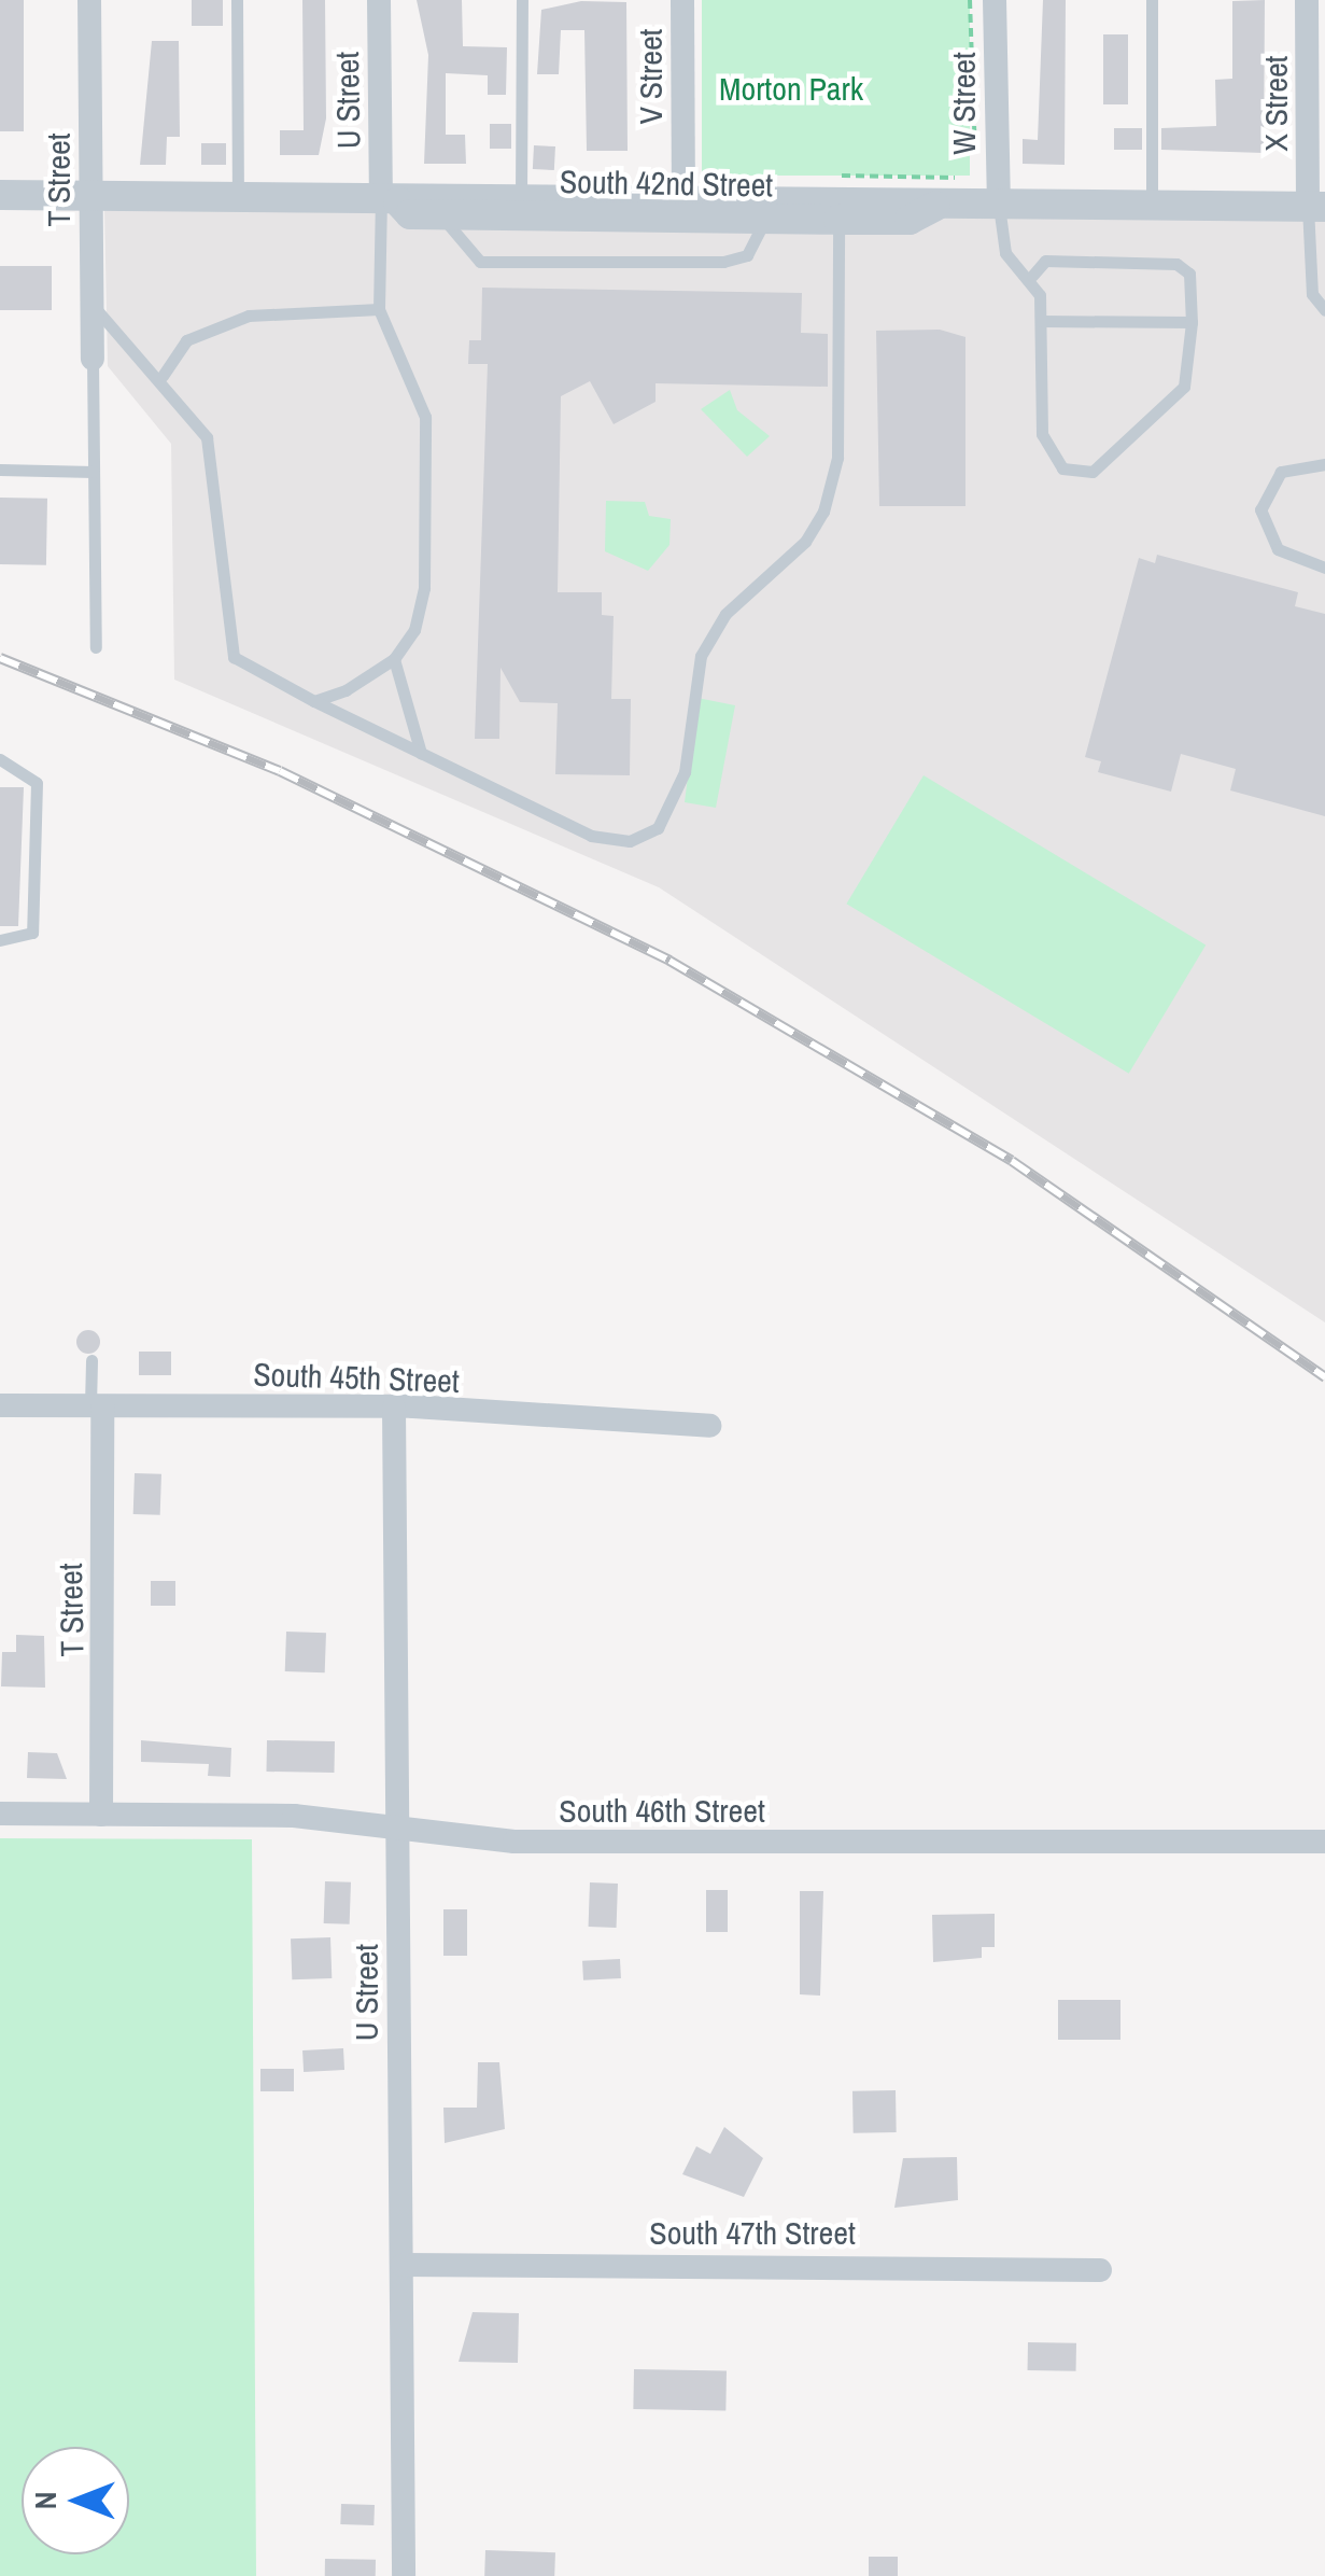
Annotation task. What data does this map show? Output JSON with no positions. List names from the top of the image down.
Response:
{
  "streets": {
    "street": [
      "V Street",
      "U Street",
      "W Street",
      "X Street",
      "T Street",
      "South 42nd Street",
      "South 45th Street",
      "South 46th Street",
      "South 47th Street"
    ]
  },
  "crossings": [
    ["V Street", "South 42nd Street"],
    ["U Street", "South 42nd Street"],
    ["U Street", "South 45th Street"],
    ["U Street", "South 46th Street"],
    ["U Street", "South 47th Street"],
    ["W Street", "South 42nd Street"],
    ["X Street", "South 42nd Street"],
    ["T Street", "South 42nd Street"],
    ["T Street", "South 45th Street"],
    ["T Street", "South 46th Street"]
  ],
  "parks": ["Morton Park"],
  "north": "left"
}
